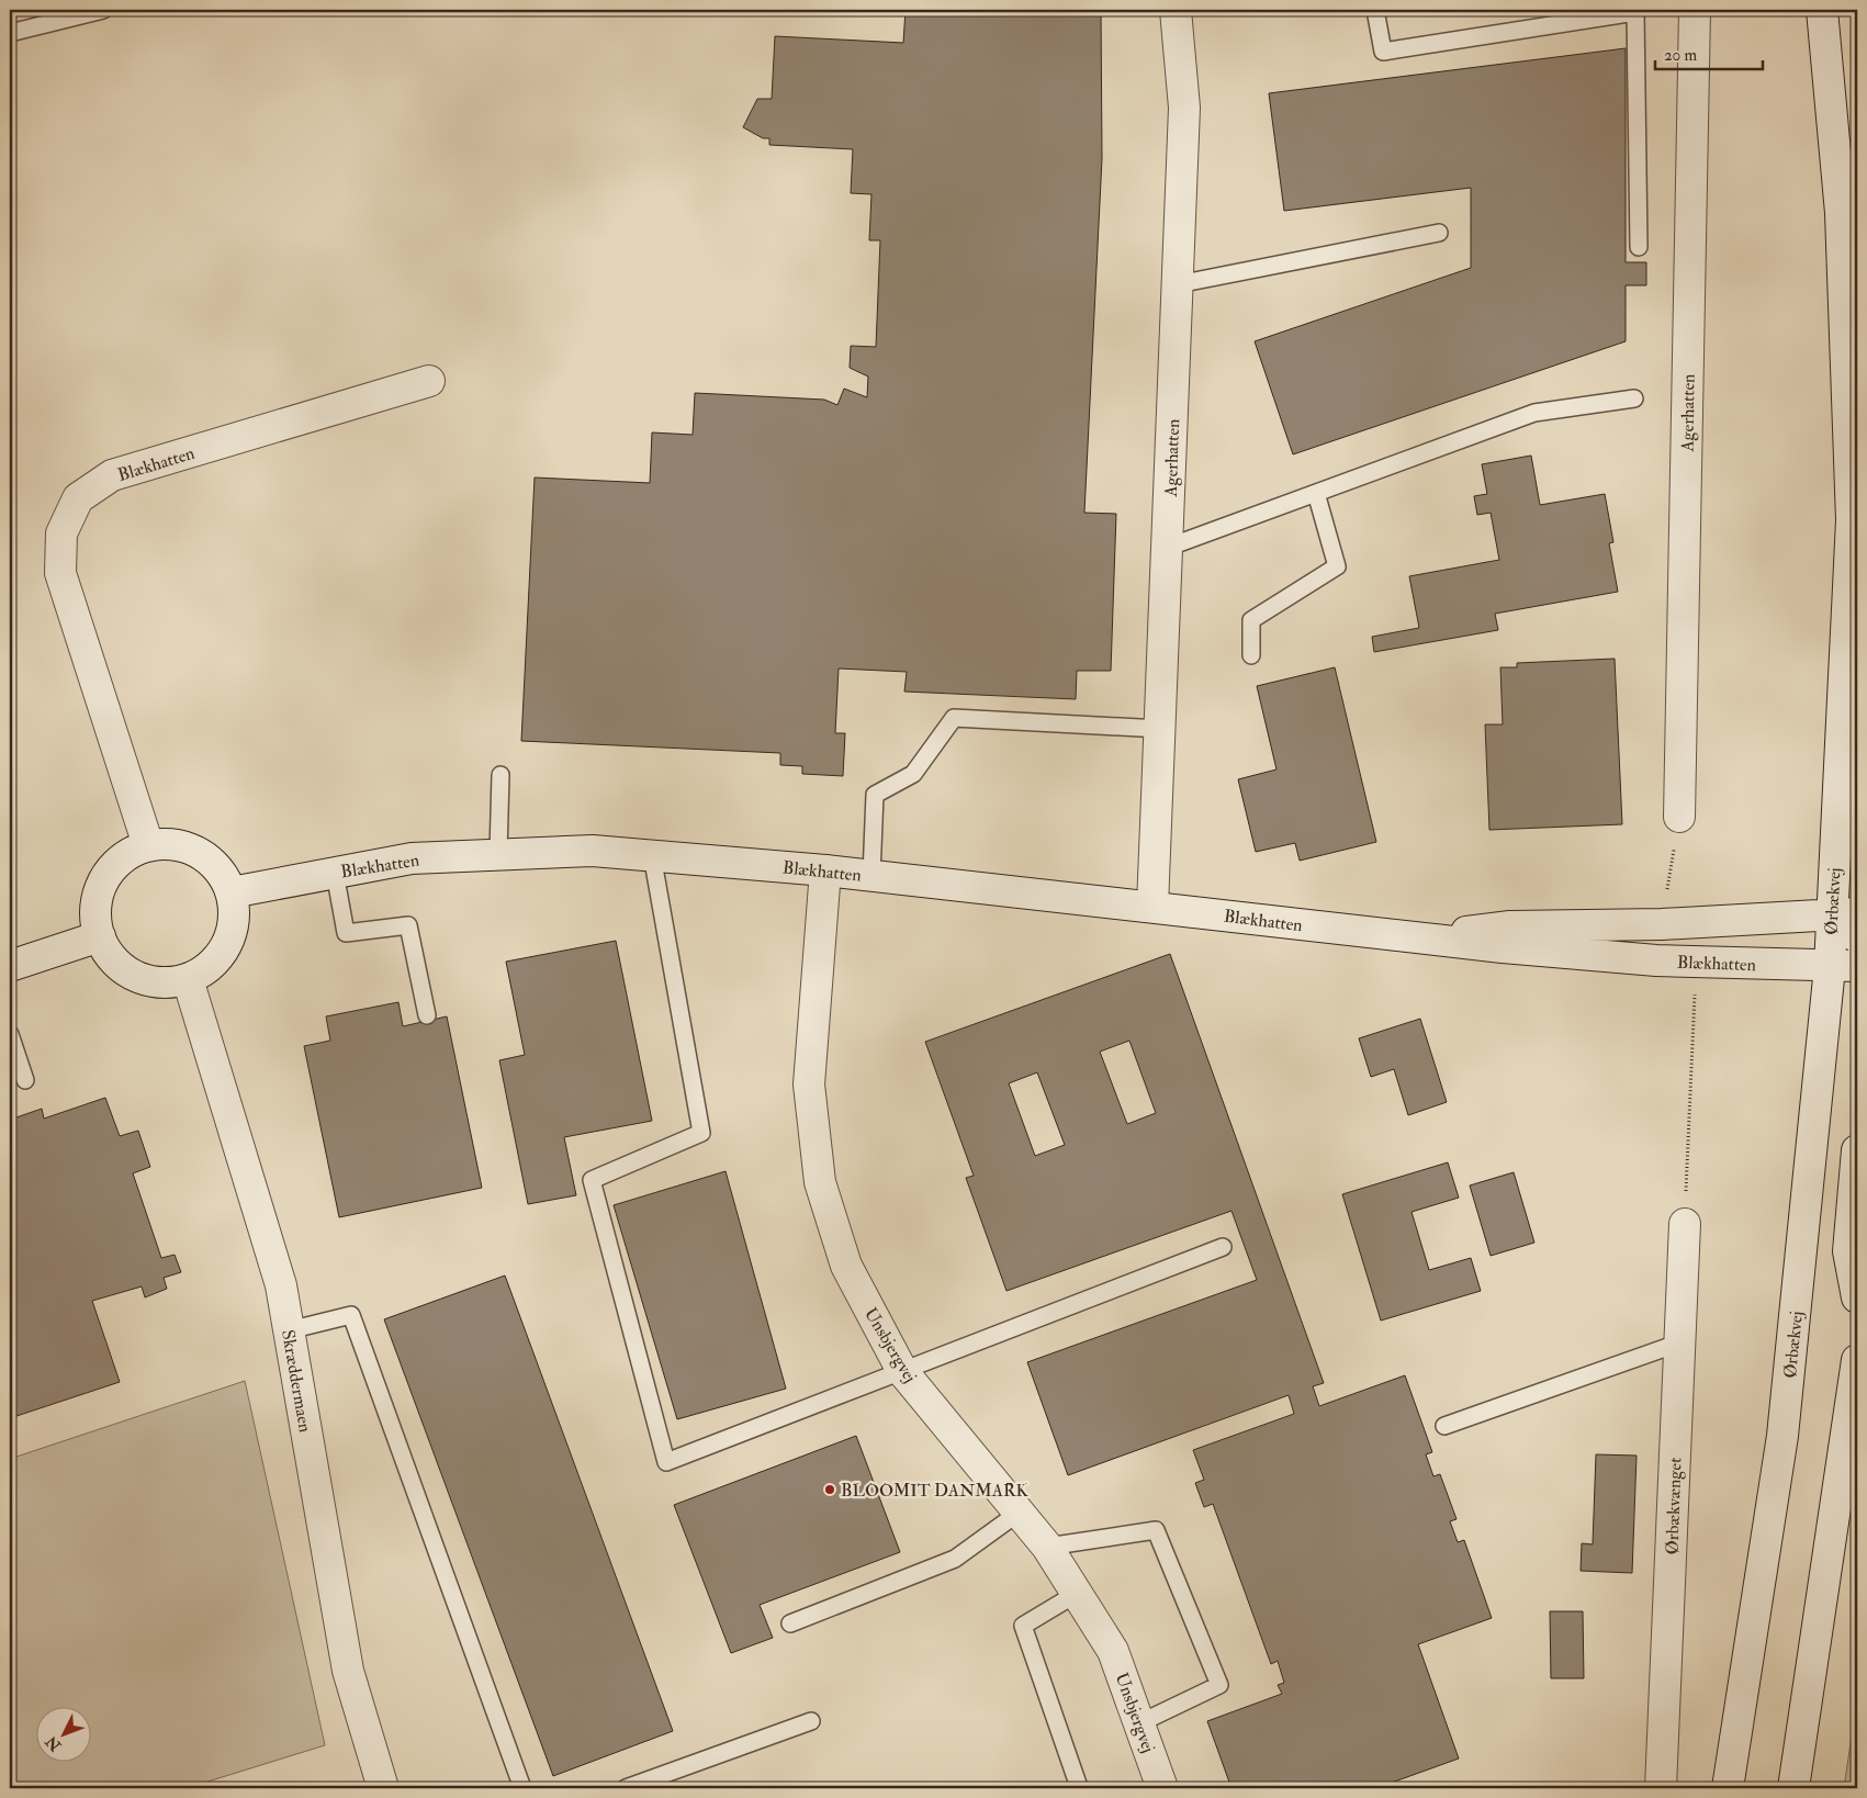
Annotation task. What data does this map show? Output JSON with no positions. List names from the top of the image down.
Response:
{
  "streets": {
    "street": [
      "Agerhatten",
      "Blækhatten",
      "Ørbækvej",
      "Unsbjergvej",
      "Skræddermaen",
      "Ørbækvænget"
    ]
  },
  "crossings": [
    ["Agerhatten", "Blækhatten"],
    ["Blækhatten", "Ørbækvej"],
    ["Blækhatten", "Unsbjergvej"],
    ["Blækhatten", "Skræddermaen"]
  ],
  "places": ["BLOOMIT DANMARK"],
  "scale_bar": "20 m",
  "north": "bottom left"
}
